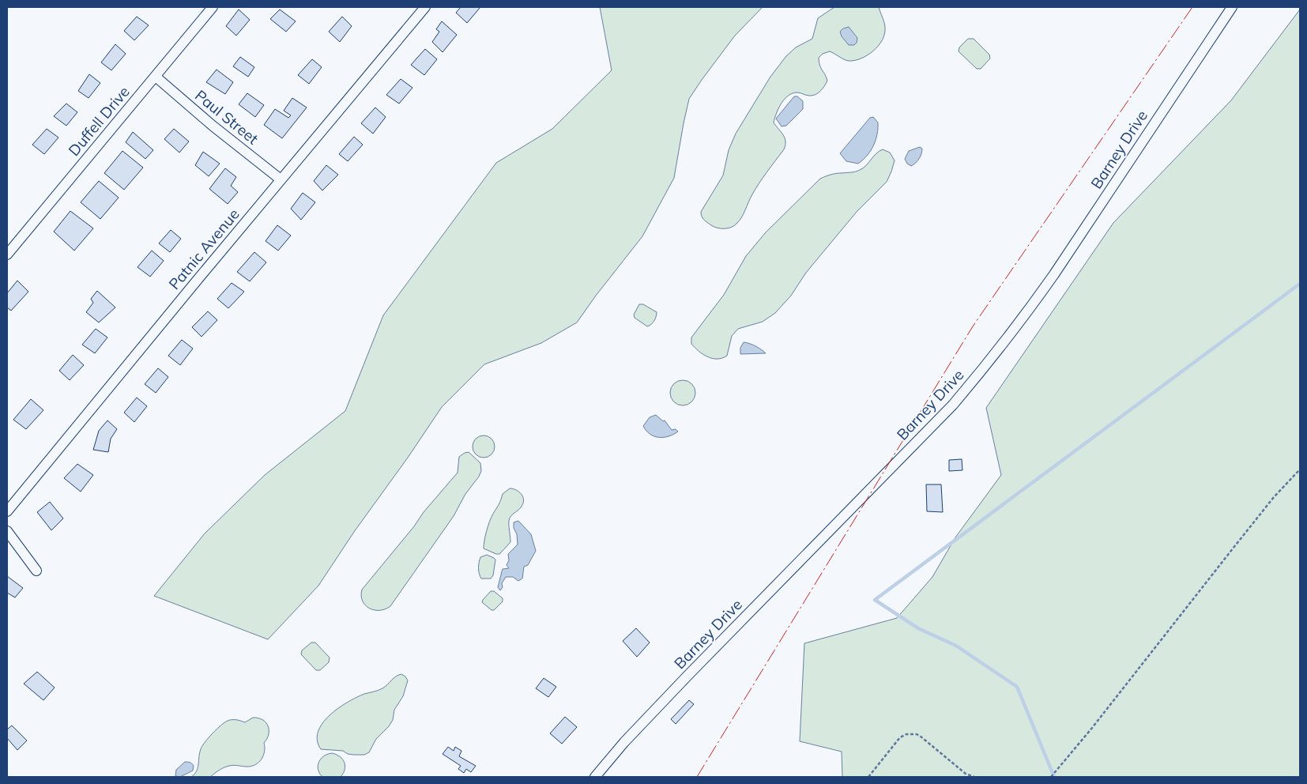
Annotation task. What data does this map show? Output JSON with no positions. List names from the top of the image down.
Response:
{
  "streets": {
    "street": [
      "Paul Street",
      "Duffell Drive",
      "Barney Drive",
      "Patnic Avenue"
    ]
  },
  "crossings": [
    ["Paul Street", "Duffell Drive"],
    ["Paul Street", "Patnic Avenue"]
  ]
}
